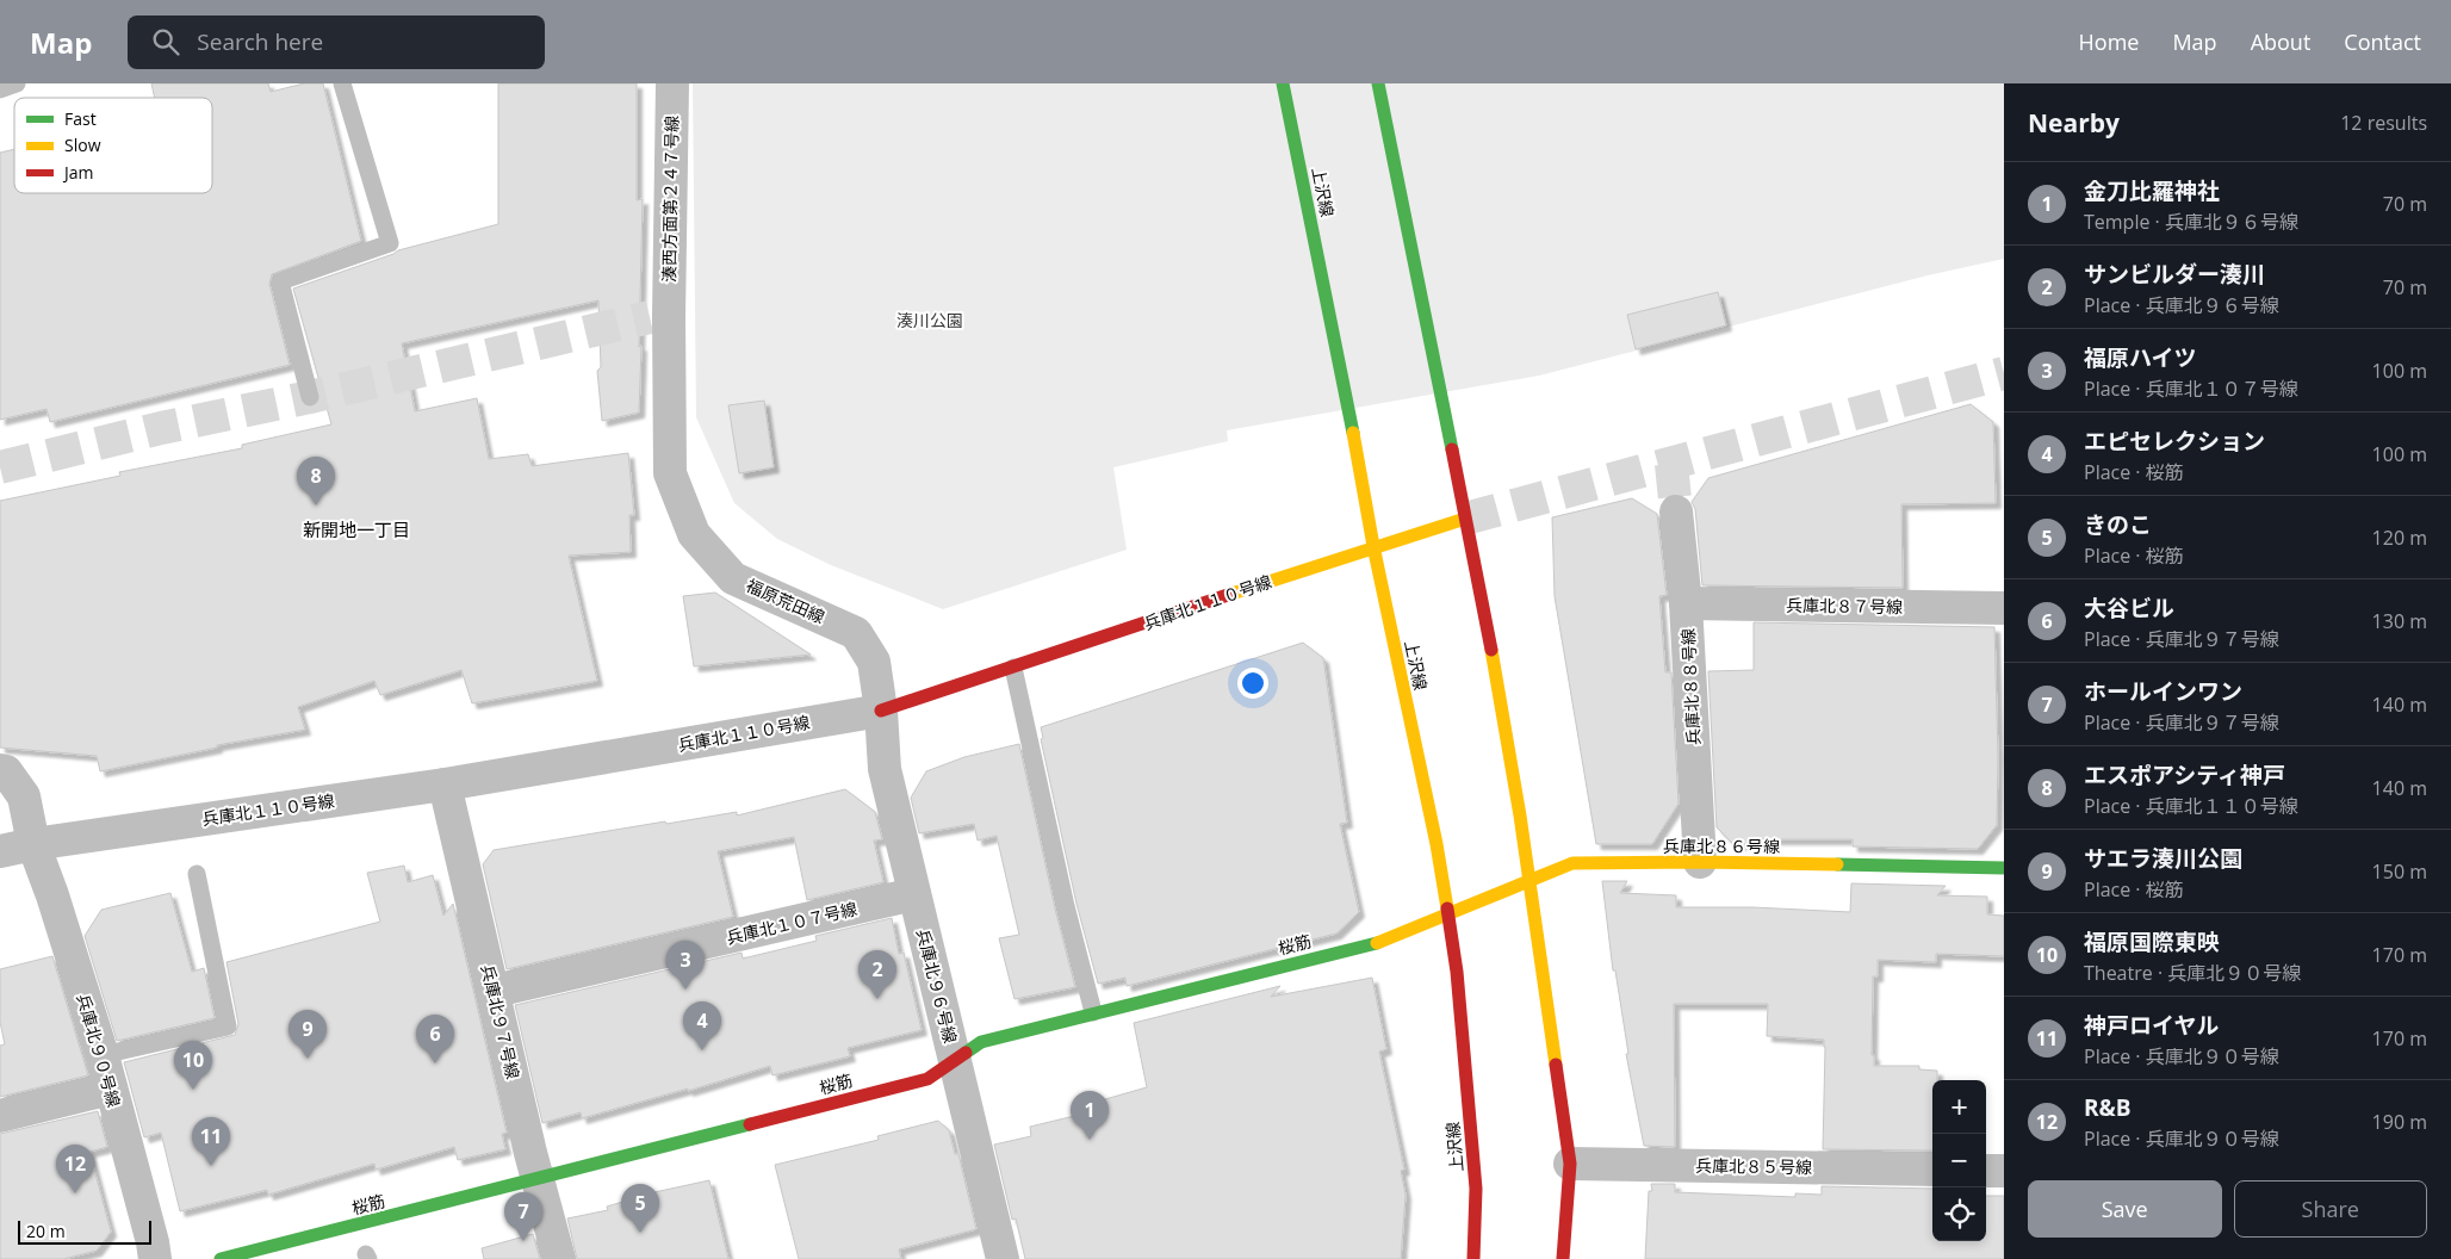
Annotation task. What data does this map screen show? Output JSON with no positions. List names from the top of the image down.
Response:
{
  "streets": {
    "street": [
      "上沢線",
      "湊西方面第２４７号線",
      "福原荒田線",
      "兵庫北１１０号線",
      "兵庫北８７号線",
      "兵庫北８８号線",
      "兵庫北８６号線",
      "兵庫北１０７号線",
      "桜筋",
      "兵庫北９６号線",
      "兵庫北９７号線",
      "兵庫北９０号線",
      "兵庫北８５号線"
    ]
  },
  "crossings": [
    ["上沢線", "兵庫北１１０号線"],
    ["上沢線", "兵庫北８６号線"],
    ["上沢線", "桜筋"],
    ["湊西方面第２４７号線", "福原荒田線"],
    ["福原荒田線", "兵庫北１１０号線"],
    ["福原荒田線", "兵庫北９６号線"],
    ["兵庫北１１０号線", "兵庫北９６号線"],
    ["兵庫北１１０号線", "兵庫北９７号線"],
    ["兵庫北１１０号線", "兵庫北９０号線"],
    ["兵庫北８７号線", "兵庫北８８号線"],
    ["兵庫北８８号線", "兵庫北８６号線"],
    ["兵庫北８６号線", "桜筋"],
    ["兵庫北１０７号線", "兵庫北９６号線"],
    ["兵庫北１０７号線", "兵庫北９７号線"],
    ["桜筋", "兵庫北９６号線"],
    ["桜筋", "兵庫北９７号線"]
  ],
  "districts": ["新開地一丁目"],
  "parks": ["湊川公園"],
  "legend": ["Fast", "Slow", "Jam"],
  "scale_bar": "20 m",
  "page": {
    "header": "Map",
    "search": "Search here",
    "nav": [
      "Home",
      "Map",
      "About",
      "Contact"
    ],
    "heading": ["Nearby", "12 results"],
    "list": [
      {
        "mark": "1",
        "name": "金刀比羅神社",
        "note": "Temple · 兵庫北９６号線",
        "value": "70 m"
      },
      {
        "mark": "2",
        "name": "サンビルダー湊川",
        "note": "Place · 兵庫北９６号線",
        "value": "70 m"
      },
      {
        "mark": "3",
        "name": "福原ハイツ",
        "note": "Place · 兵庫北１０７号線",
        "value": "100 m"
      },
      {
        "mark": "4",
        "name": "エピセレクション",
        "note": "Place · 桜筋",
        "value": "100 m"
      },
      {
        "mark": "5",
        "name": "きのこ",
        "note": "Place · 桜筋",
        "value": "120 m"
      },
      {
        "mark": "6",
        "name": "大谷ビル",
        "note": "Place · 兵庫北９７号線",
        "value": "130 m"
      },
      {
        "mark": "7",
        "name": "ホールインワン",
        "note": "Place · 兵庫北９７号線",
        "value": "140 m"
      },
      {
        "mark": "8",
        "name": "エスポアシティ神戸",
        "note": "Place · 兵庫北１１０号線",
        "value": "140 m"
      },
      {
        "mark": "9",
        "name": "サエラ湊川公園",
        "note": "Place · 桜筋",
        "value": "150 m"
      },
      {
        "mark": "10",
        "name": "福原国際東映",
        "note": "Theatre · 兵庫北９０号線",
        "value": "170 m"
      },
      {
        "mark": "11",
        "name": "神戸ロイヤル",
        "note": "Place · 兵庫北９０号線",
        "value": "170 m"
      },
      {
        "mark": "12",
        "name": "R&B",
        "note": "Place · 兵庫北９０号線",
        "value": "190 m"
      }
    ],
    "pins": [
      "8",
      "3",
      "2",
      "4",
      "9",
      "6",
      "10",
      "1",
      "11",
      "12",
      "5",
      "7"
    ],
    "map_buttons": ["+", "−"],
    "buttons": ["Save", "Share"],
    "scale": "20 m"
  }
}
